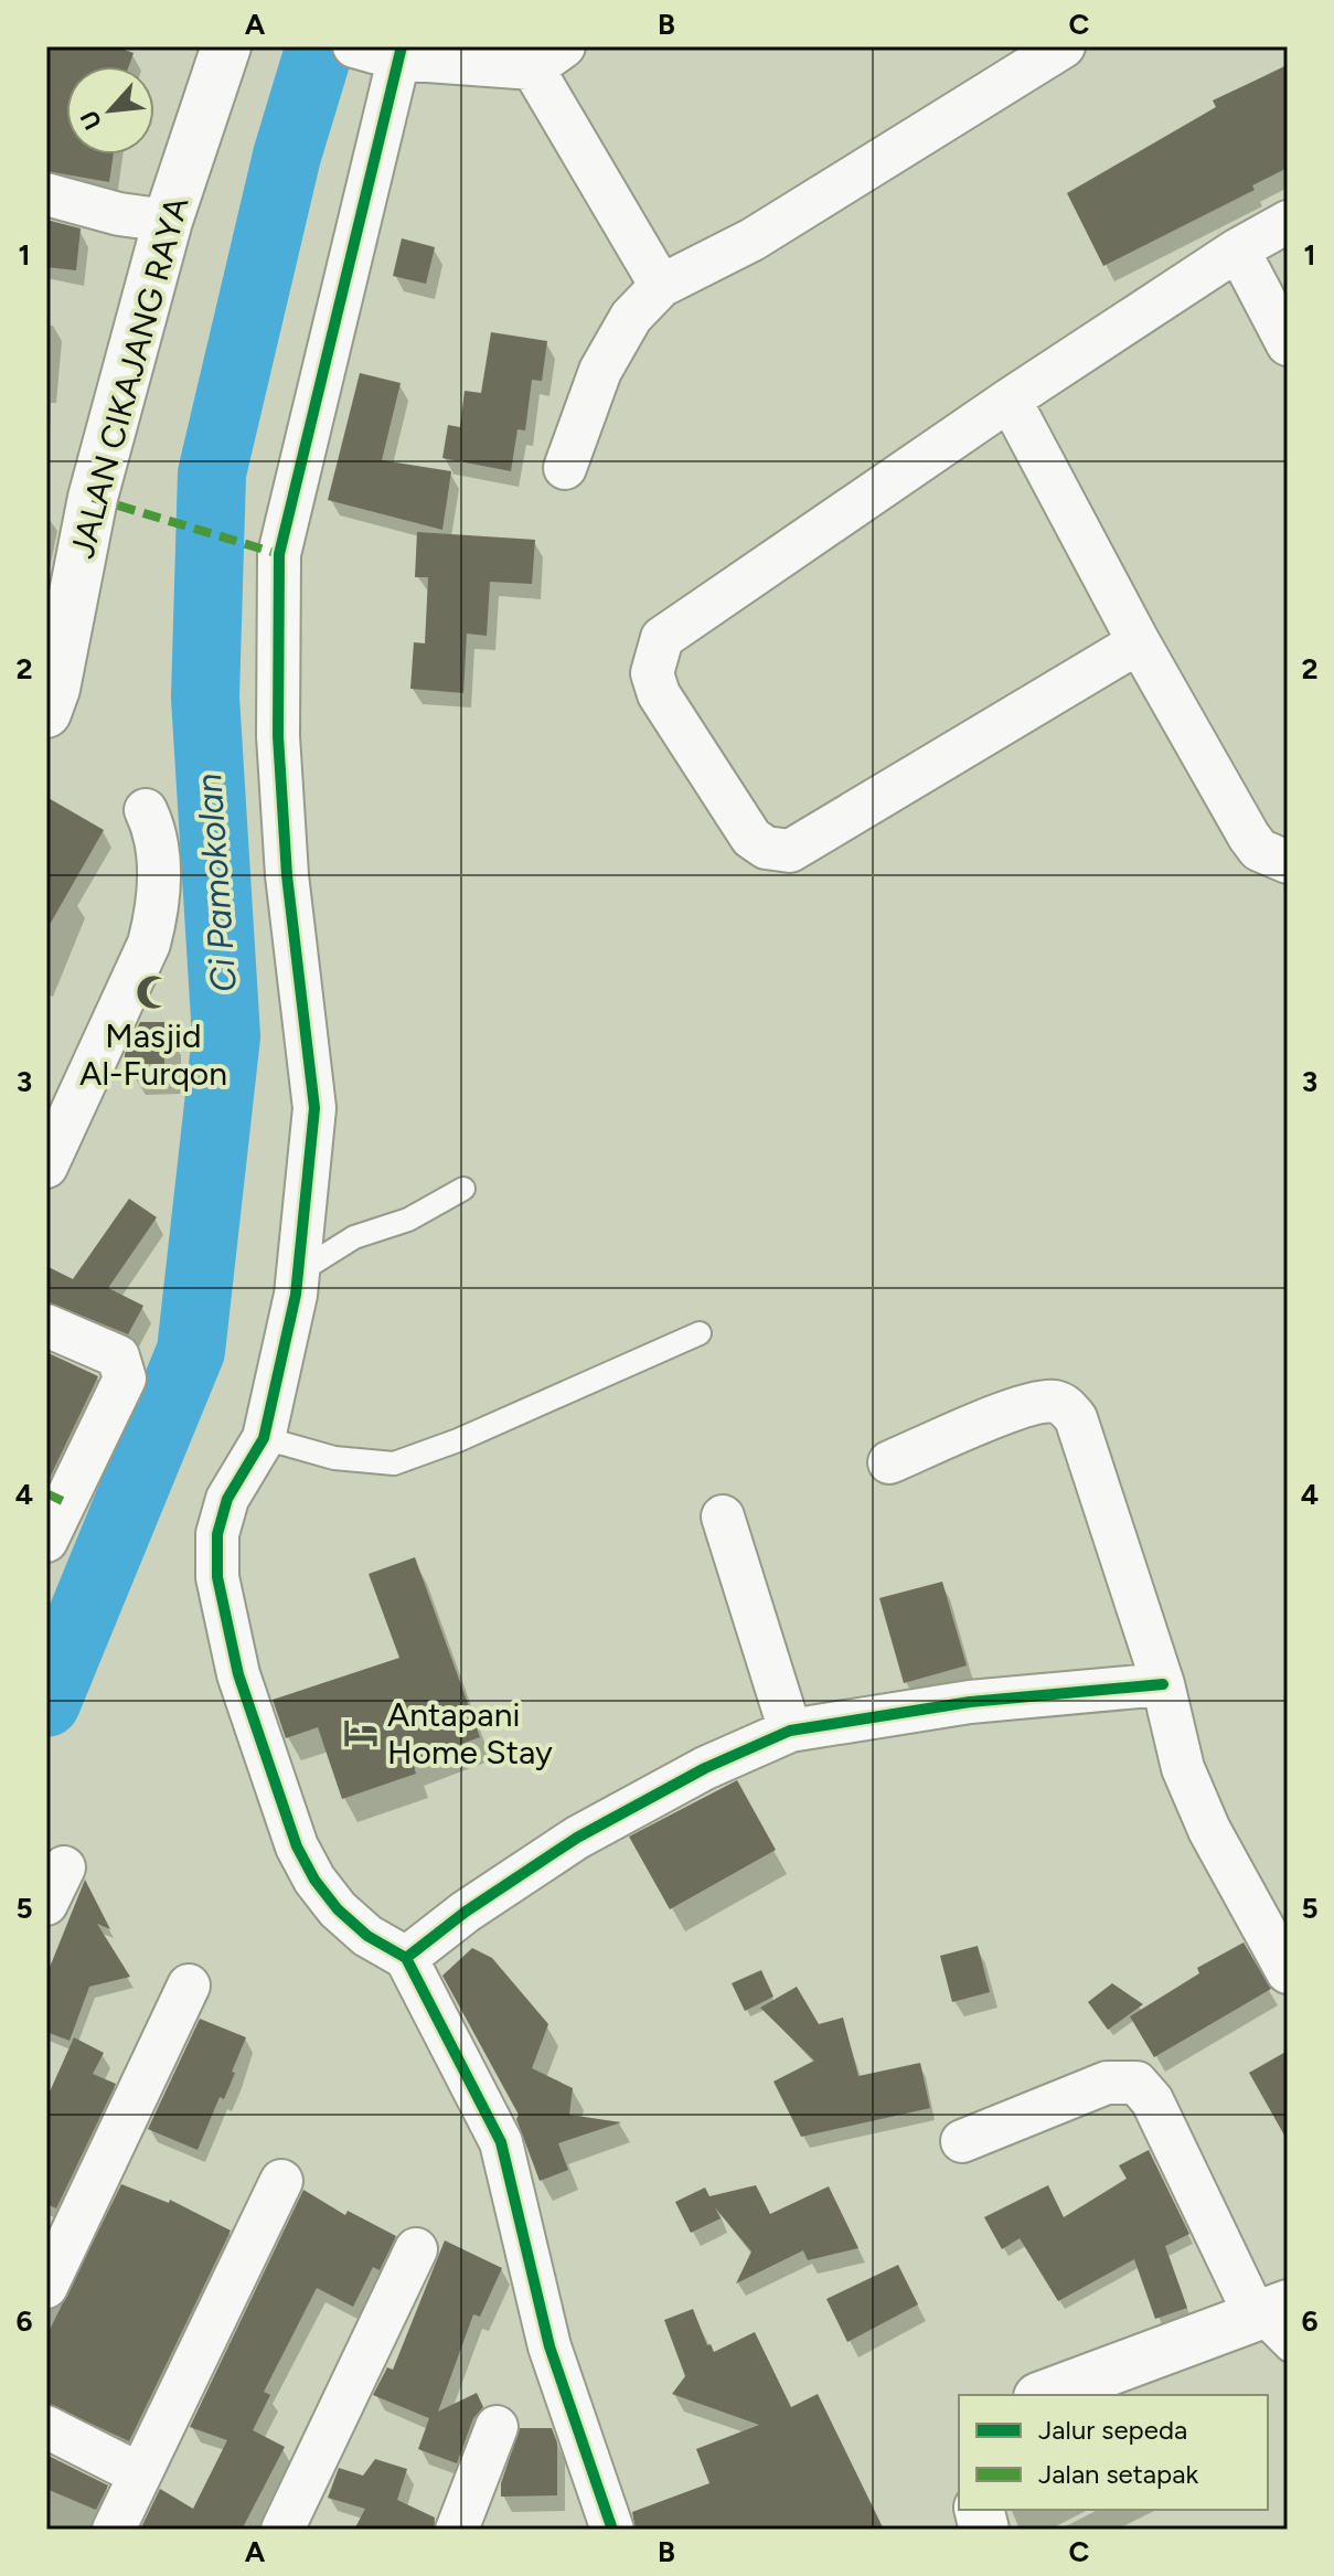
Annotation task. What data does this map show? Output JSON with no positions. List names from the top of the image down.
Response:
{
  "streets": {
    "main road": ["JALAN CIKAJANG RAYA"]
  },
  "water": ["Ci Pamokolan"],
  "places": {
    "mosque": ["Masjid Al-Furqon"],
    "hotel": ["Antapani Home Stay"]
  },
  "legend": ["Jalur sepeda", "Jalan setapak"],
  "north": "bottom left",
  "grid": {
    "columns": ["A", "B", "C"],
    "rows": [
      "1",
      "2",
      "3",
      "4",
      "5",
      "6"
    ]
  }
}
